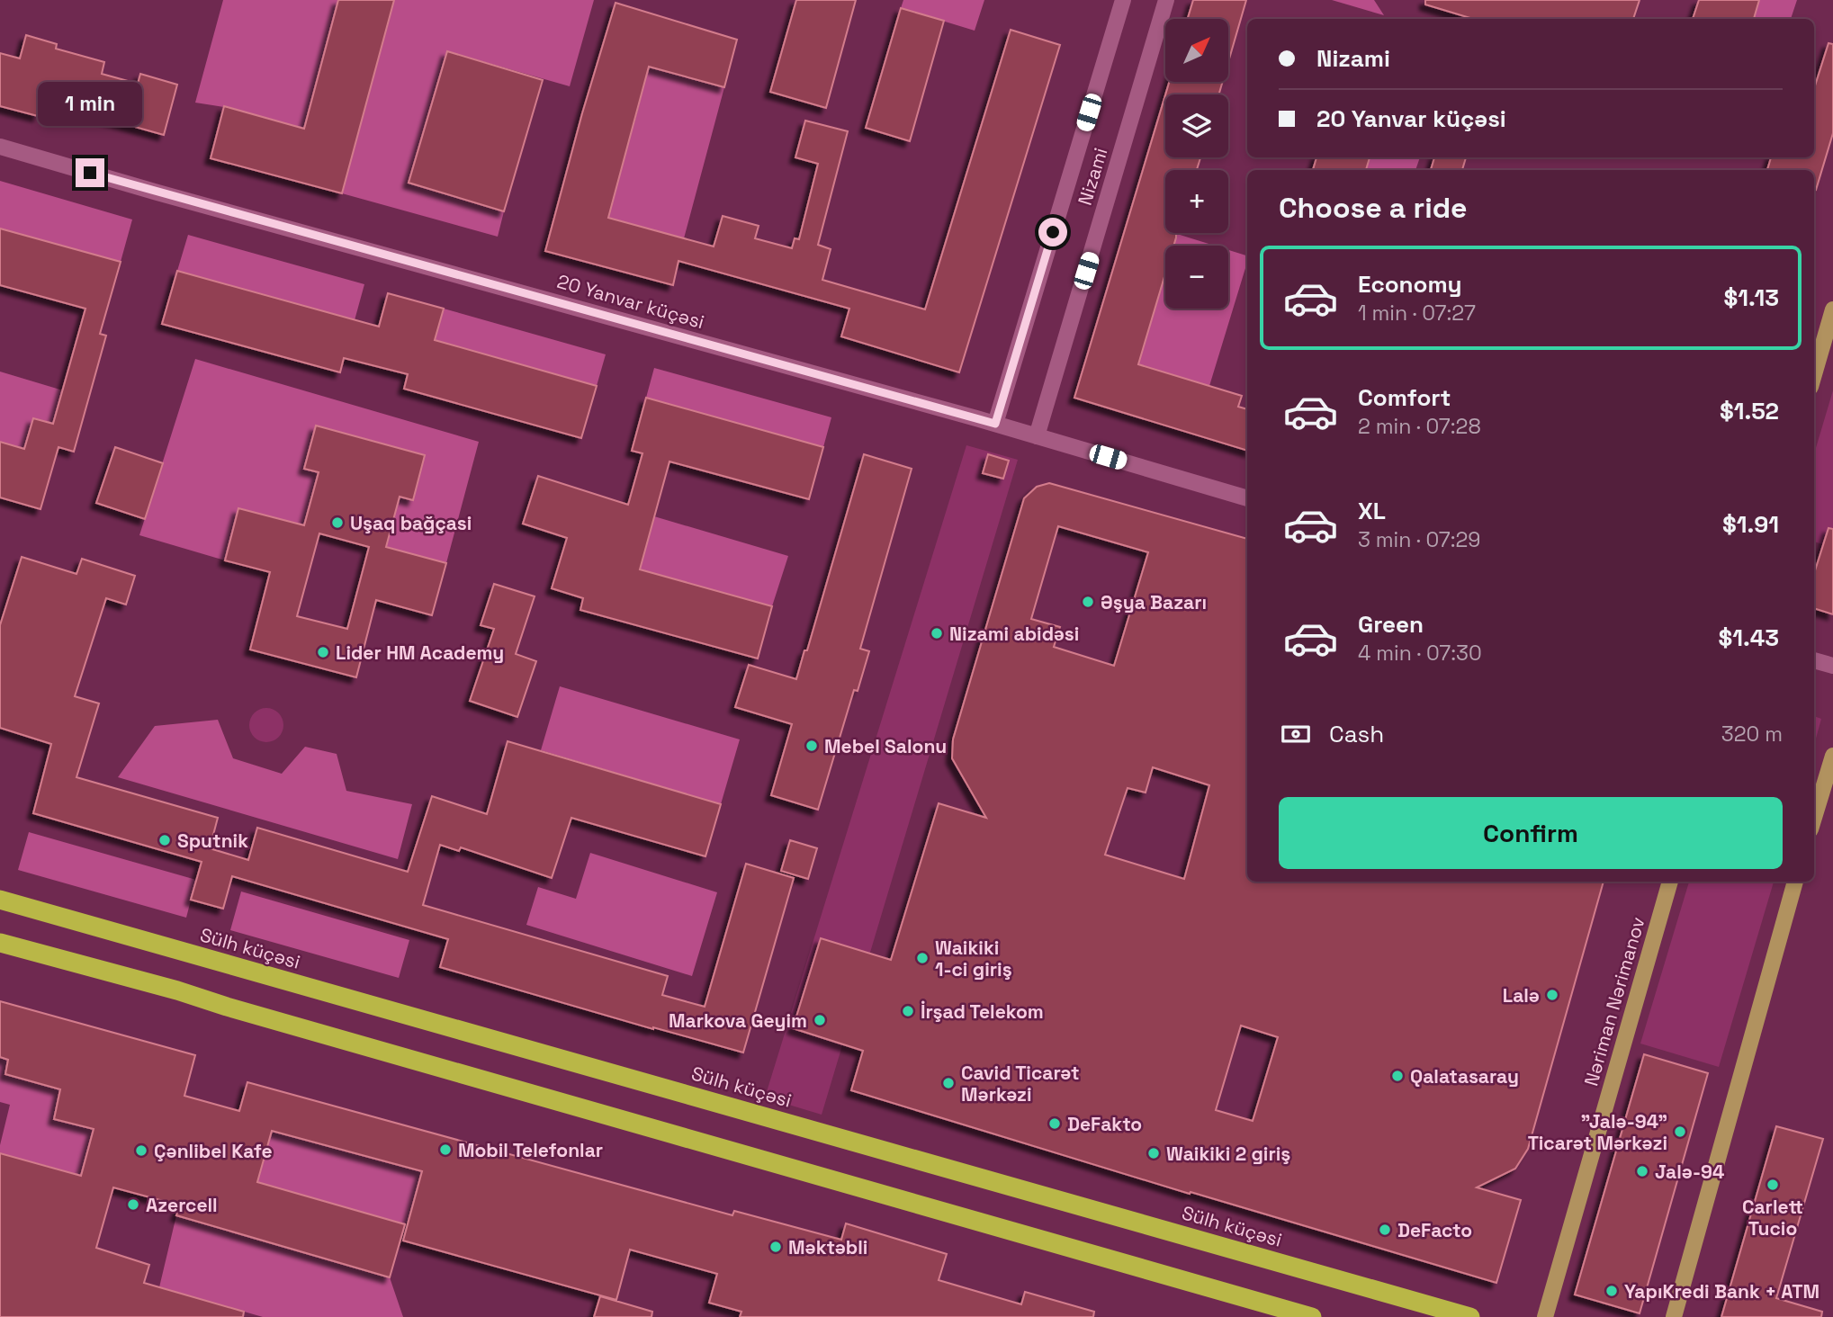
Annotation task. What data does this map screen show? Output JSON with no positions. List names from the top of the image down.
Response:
{
  "streets": {
    "highway": ["Sülh küçəsi"],
    "main road": ["Nəriman Nərimanov"],
    "street": ["Nizami", "20 Yanvar küçəsi"]
  },
  "crossings": [
    ["Nizami", "20 Yanvar küçəsi"]
  ],
  "places": [
    "Uşaq bağçasi",
    "Əşya Bazarı",
    "Nizami abidәsi",
    "Lider HM Academy",
    "Mebel Salonu",
    "Sputnik",
    "Waikiki 1-ci giriş",
    "Lalə",
    "İrşad Telekom",
    "Markova Geyim",
    "Qalatasaray",
    "Cavid Ticarət Mərkəzi",
    "DeFakto",
    "\"Jalə-94\" Ticarət Mərkəzi",
    "Mobil Telefonlar",
    "Çənlibel Kafe",
    "Waikiki 2 giriş",
    "Jalə-94",
    "Carlett Tucio",
    "Azercell",
    "DeFacto",
    "Məktəbli",
    "YapıKredi Bank + ATM"
  ],
  "north": "top right",
  "page": {
    "map_buttons": ["+", "−"],
    "banner": ["Nizami", "20 Yanvar küçəsi"],
    "bubble": "1 min",
    "heading": "Choose a ride",
    "list": [
      {
        "name": "Economy",
        "note": "1 min · 07:27",
        "value": "$1.13"
      },
      {
        "name": "Comfort",
        "note": "2 min · 07:28",
        "value": "$1.52"
      },
      {
        "name": "XL",
        "note": "3 min · 07:29",
        "value": "$1.91"
      },
      {
        "name": "Green",
        "note": "4 min · 07:30",
        "value": "$1.43"
      }
    ],
    "pay": ["Cash", "320 m"],
    "buttons": "Confirm"
  }
}
